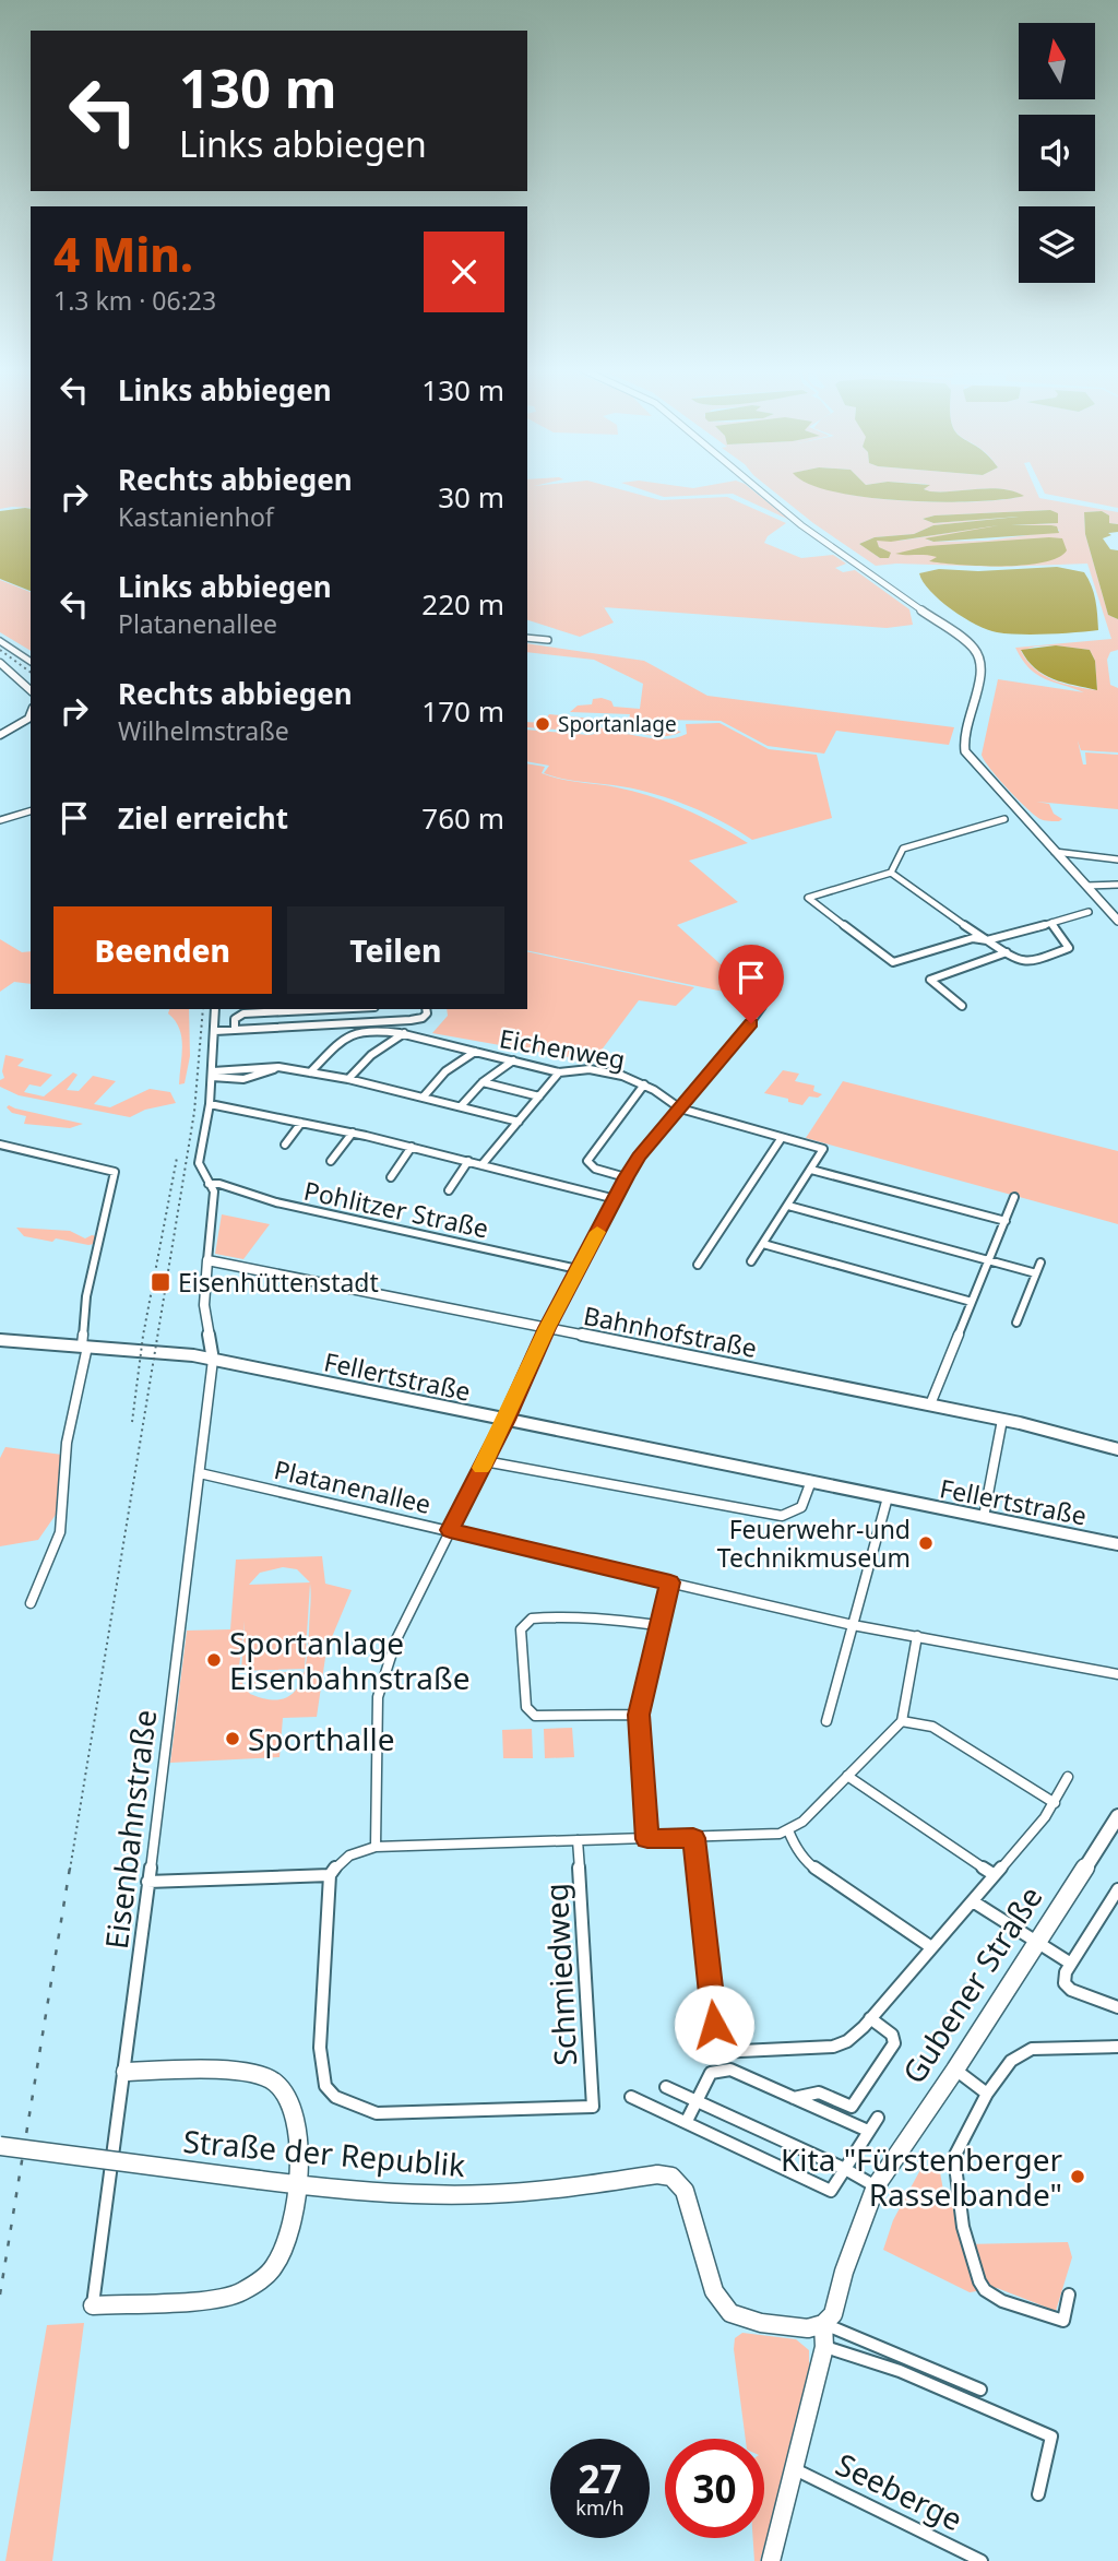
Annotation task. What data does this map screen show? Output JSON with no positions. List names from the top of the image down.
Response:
{
  "streets": {
    "main road": ["Gubener Straße", "Straße der Republik"],
    "street": [
      "Eichenweg",
      "Pohlitzer Straße",
      "Bahnhofstraße",
      "Fellertstraße",
      "Platanenallee",
      "Eisenbahnstraße",
      "Schmiedweg",
      "Seeberge"
    ]
  },
  "crossings": [
    ["Fellertstraße", "Eisenbahnstraße"],
    ["Platanenallee", "Eisenbahnstraße"],
    ["Gubener Straße", "Straße der Republik"],
    ["Gubener Straße", "Seeberge"]
  ],
  "places": {
    "other": [
      "Sportanlage",
      "Feuerwehr-und Technikmuseum",
      "Sportanlage Eisenbahnstraße",
      "Sporthalle",
      "Kita \"Fürstenberger Rasselbande\""
    ],
    "transit": ["Eisenhüttenstadt"]
  },
  "north": "top",
  "page": {
    "turn": ["130 m", "Links abbiegen"],
    "heading": ["4 Min.", "1.3 km · 06:23"],
    "list": [
      {
        "name": "Links abbiegen",
        "value": "130 m"
      },
      {
        "name": "Rechts abbiegen",
        "note": "Kastanienhof",
        "value": "30 m"
      },
      {
        "name": "Links abbiegen",
        "note": "Platanenallee",
        "value": "220 m"
      },
      {
        "name": "Rechts abbiegen",
        "note": "Wilhelmstraße",
        "value": "170 m"
      },
      {
        "name": "Ziel erreicht",
        "value": "760 m"
      }
    ],
    "buttons": ["Beenden", "Teilen"],
    "speed": "27 km/h",
    "limit": "30"
  }
}
